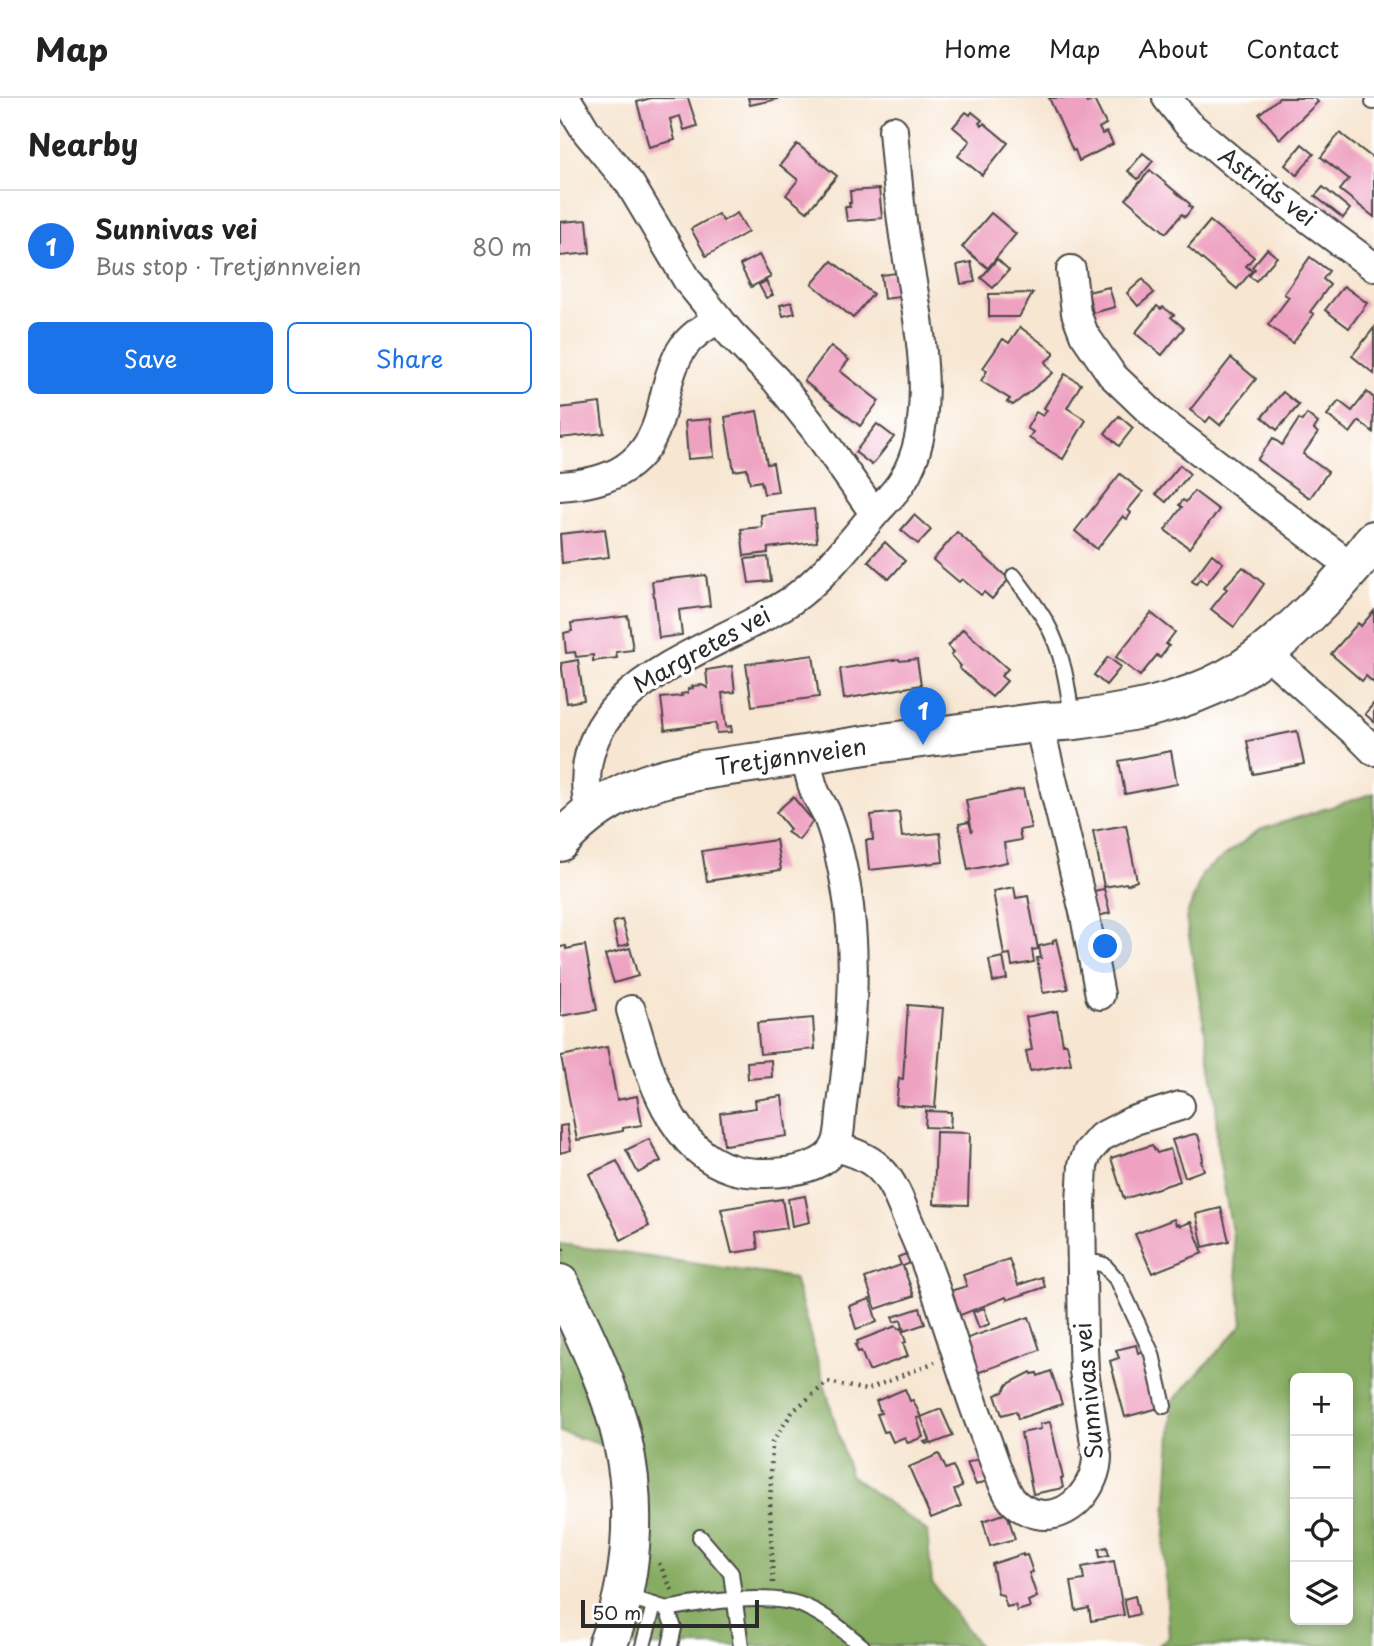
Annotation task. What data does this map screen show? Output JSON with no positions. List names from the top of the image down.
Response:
{
  "streets": {
    "street": [
      "Astrids vei",
      "Margretes vei",
      "Tretjønnveien",
      "Sunnivas vei"
    ]
  },
  "crossings": [
    ["Margretes vei", "Tretjønnveien"]
  ],
  "scale_bar": "50 m",
  "page": {
    "header": "Map",
    "nav": [
      "Home",
      "Map",
      "About",
      "Contact"
    ],
    "heading": "Nearby",
    "list": [
      {
        "mark": "1",
        "name": "Sunnivas vei",
        "note": "Bus stop · Tretjønnveien",
        "value": "80 m"
      }
    ],
    "buttons": ["Save", "Share"],
    "pins": "1",
    "map_buttons": ["+", "−"],
    "scale": "50 m"
  }
}
